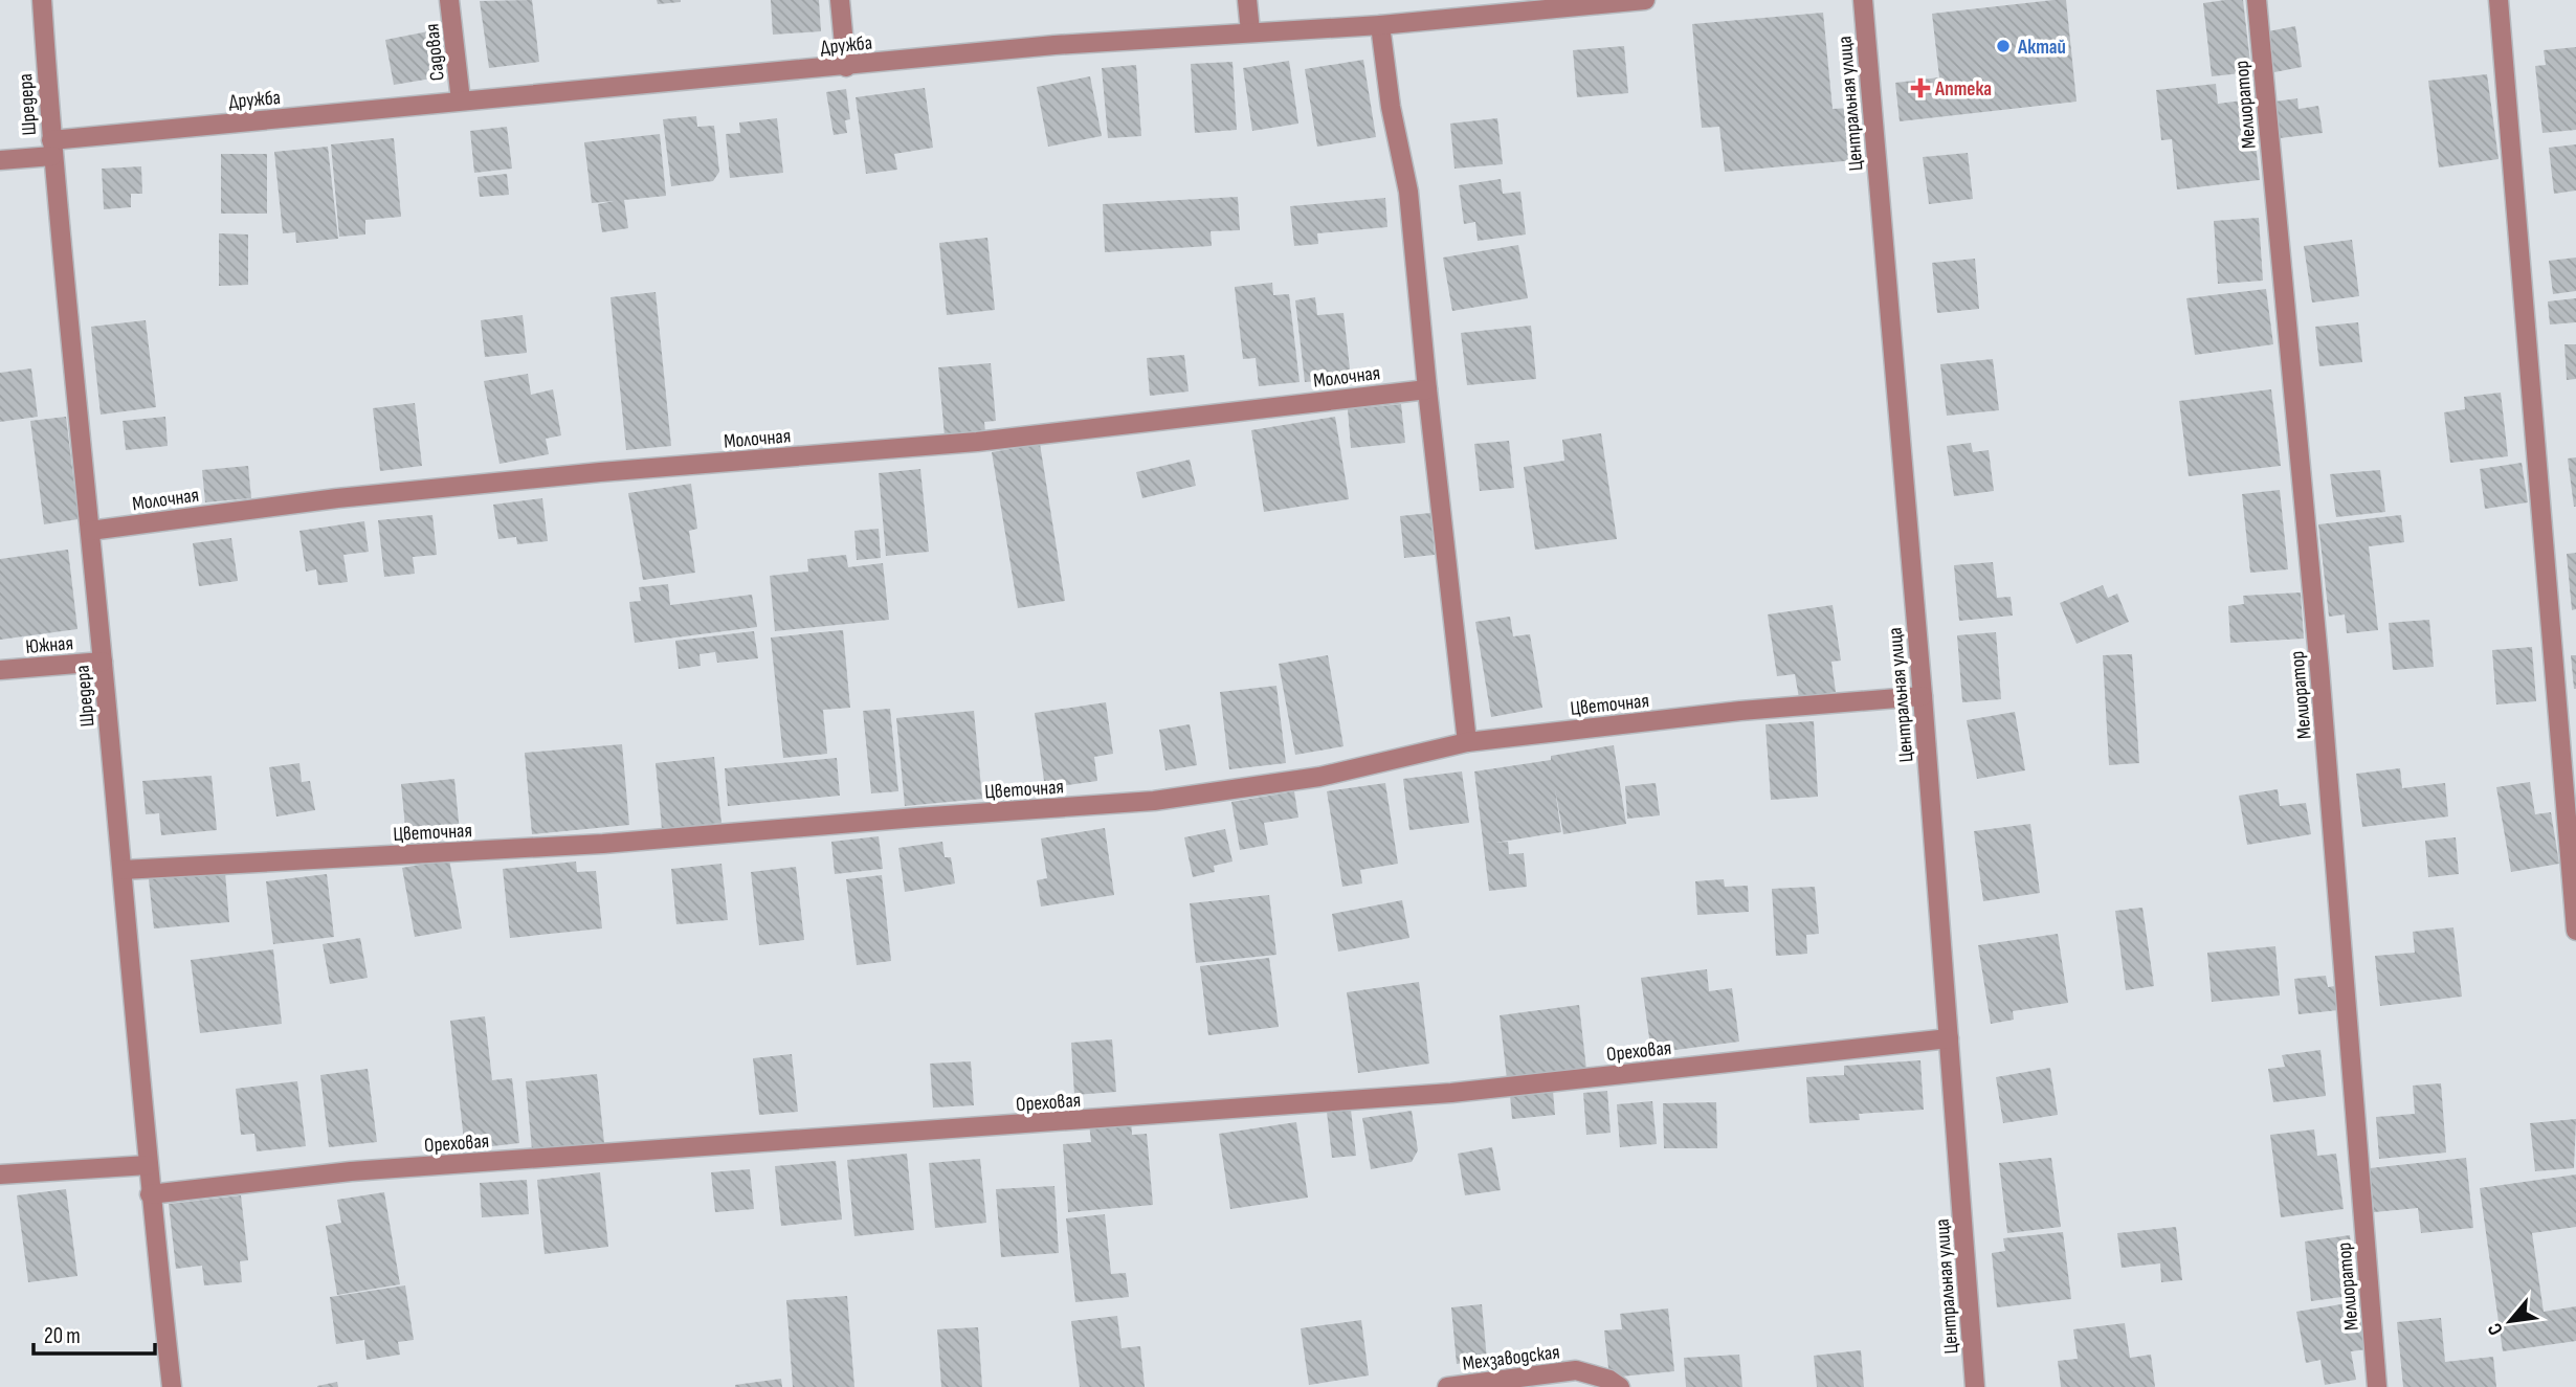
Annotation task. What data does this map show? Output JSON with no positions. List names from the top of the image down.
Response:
{
  "streets": {
    "street": [
      "Дружба",
      "Садовая",
      "Центральная улица",
      "Шредера",
      "Мелиоратор",
      "Молочная",
      "Южная",
      "Цветочная",
      "Ореховая",
      "Мехзаводская"
    ]
  },
  "crossings": [
    ["Дружба", "Садовая"],
    ["Дружба", "Шредера"],
    ["Центральная улица", "Цветочная"],
    ["Центральная улица", "Ореховая"],
    ["Шредера", "Молочная"],
    ["Шредера", "Южная"],
    ["Шредера", "Цветочная"],
    ["Шредера", "Ореховая"]
  ],
  "places": {
    "other": ["Актай"],
    "health": ["Аптека"]
  },
  "scale_bar": "20 m",
  "north": "bottom left"
}
